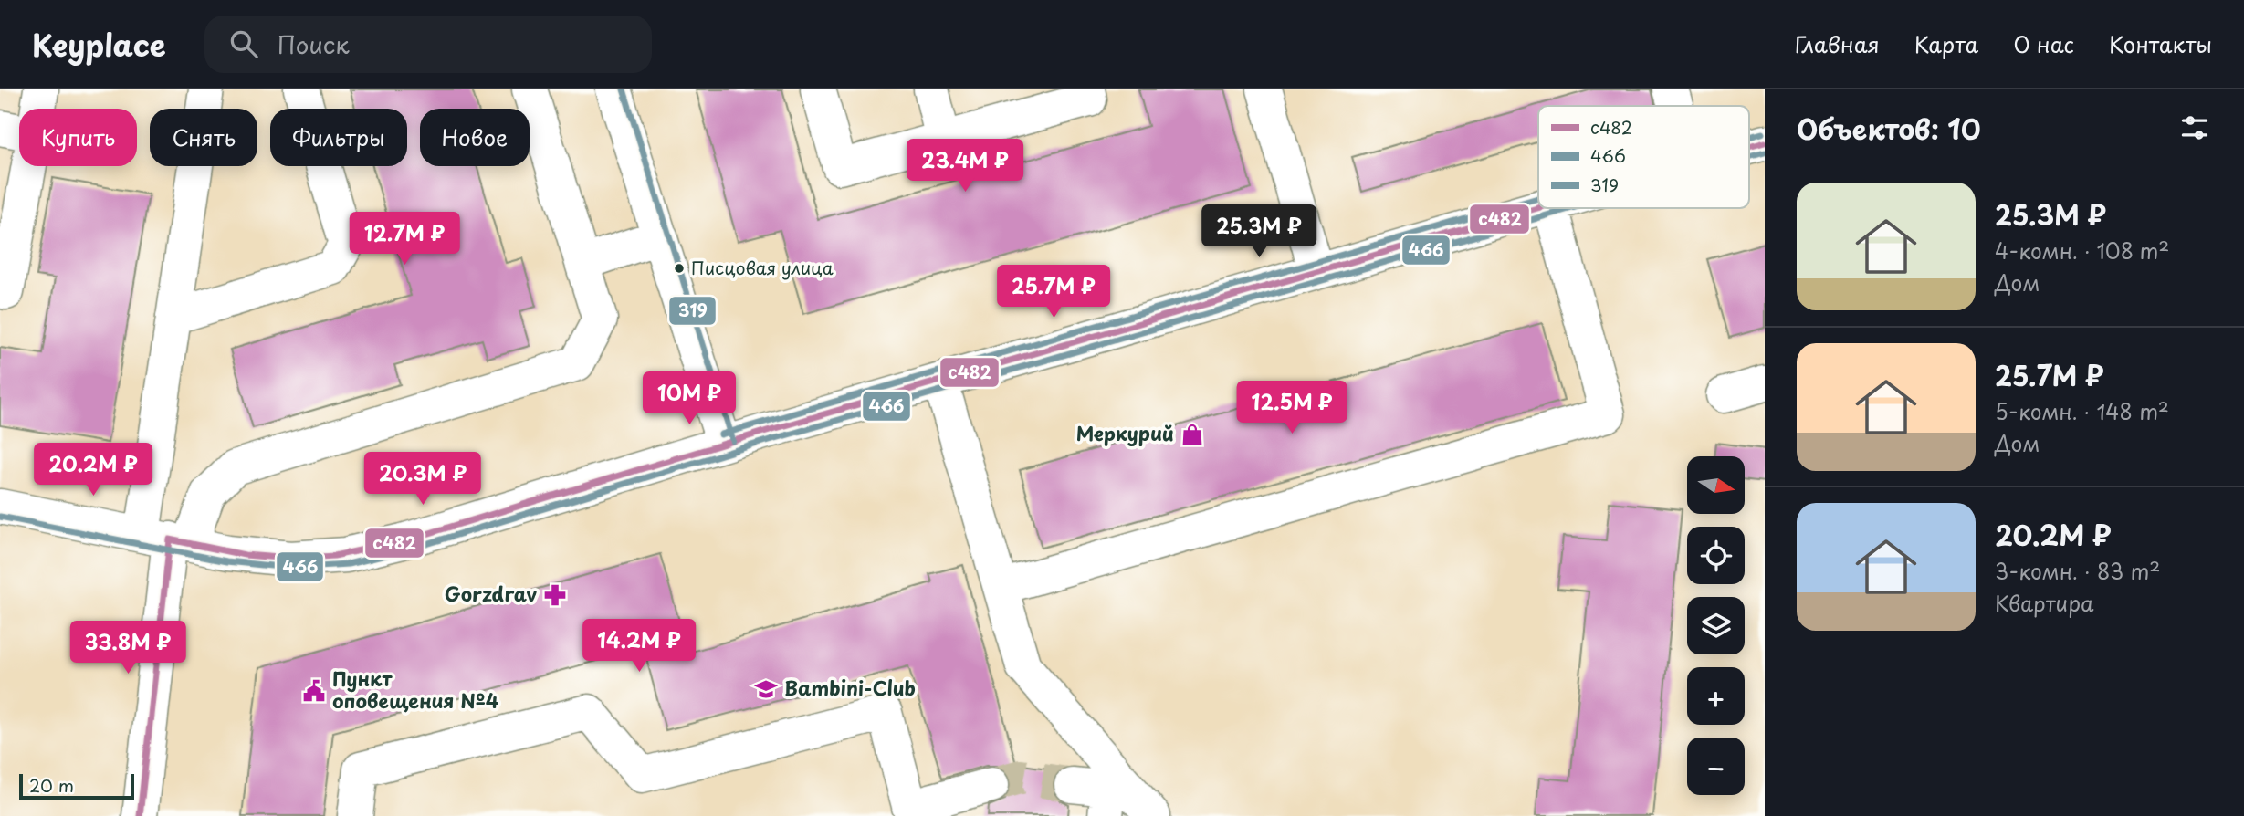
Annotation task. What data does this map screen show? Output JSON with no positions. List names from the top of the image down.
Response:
{
  "places": {
    "other": ["Писцовая улица"],
    "shop": ["Меркурий"],
    "pharmacy": ["Gorzdrav"],
    "school or university": ["Bambini-Club"],
    "public building": ["Пункт оповещения №4"]
  },
  "lines": ["transit line 319", "transit line с482", "transit line 466"],
  "legend": ["с482", "466", "319"],
  "scale_bar": "20 m",
  "north": "right",
  "page": {
    "header": "Keyplace",
    "search": "Поиск",
    "nav": [
      "Главная",
      "Карта",
      "О нас",
      "Контакты"
    ],
    "heading": "Объектов: 10",
    "chip": [
      "Купить",
      "Снять",
      "Фильтры",
      "Новое"
    ],
    "price": [
      "23.4M ₽",
      "25.3M ₽",
      "12.7M ₽",
      "25.7M ₽",
      "10M ₽",
      "12.5M ₽",
      "20.2M ₽",
      "20.3M ₽",
      "14.2M ₽",
      "33.8M ₽"
    ],
    "list": [
      {
        "name": "25.3M ₽",
        "note": "4-комн. · 108 m² · Дом"
      },
      {
        "name": "25.7M ₽",
        "note": "5-комн. · 148 m² · Дом"
      },
      {
        "name": "20.2M ₽",
        "note": "3-комн. · 83 m² · Квартира"
      }
    ],
    "map_buttons": ["+", "−"],
    "scale": "20 m"
  }
}
